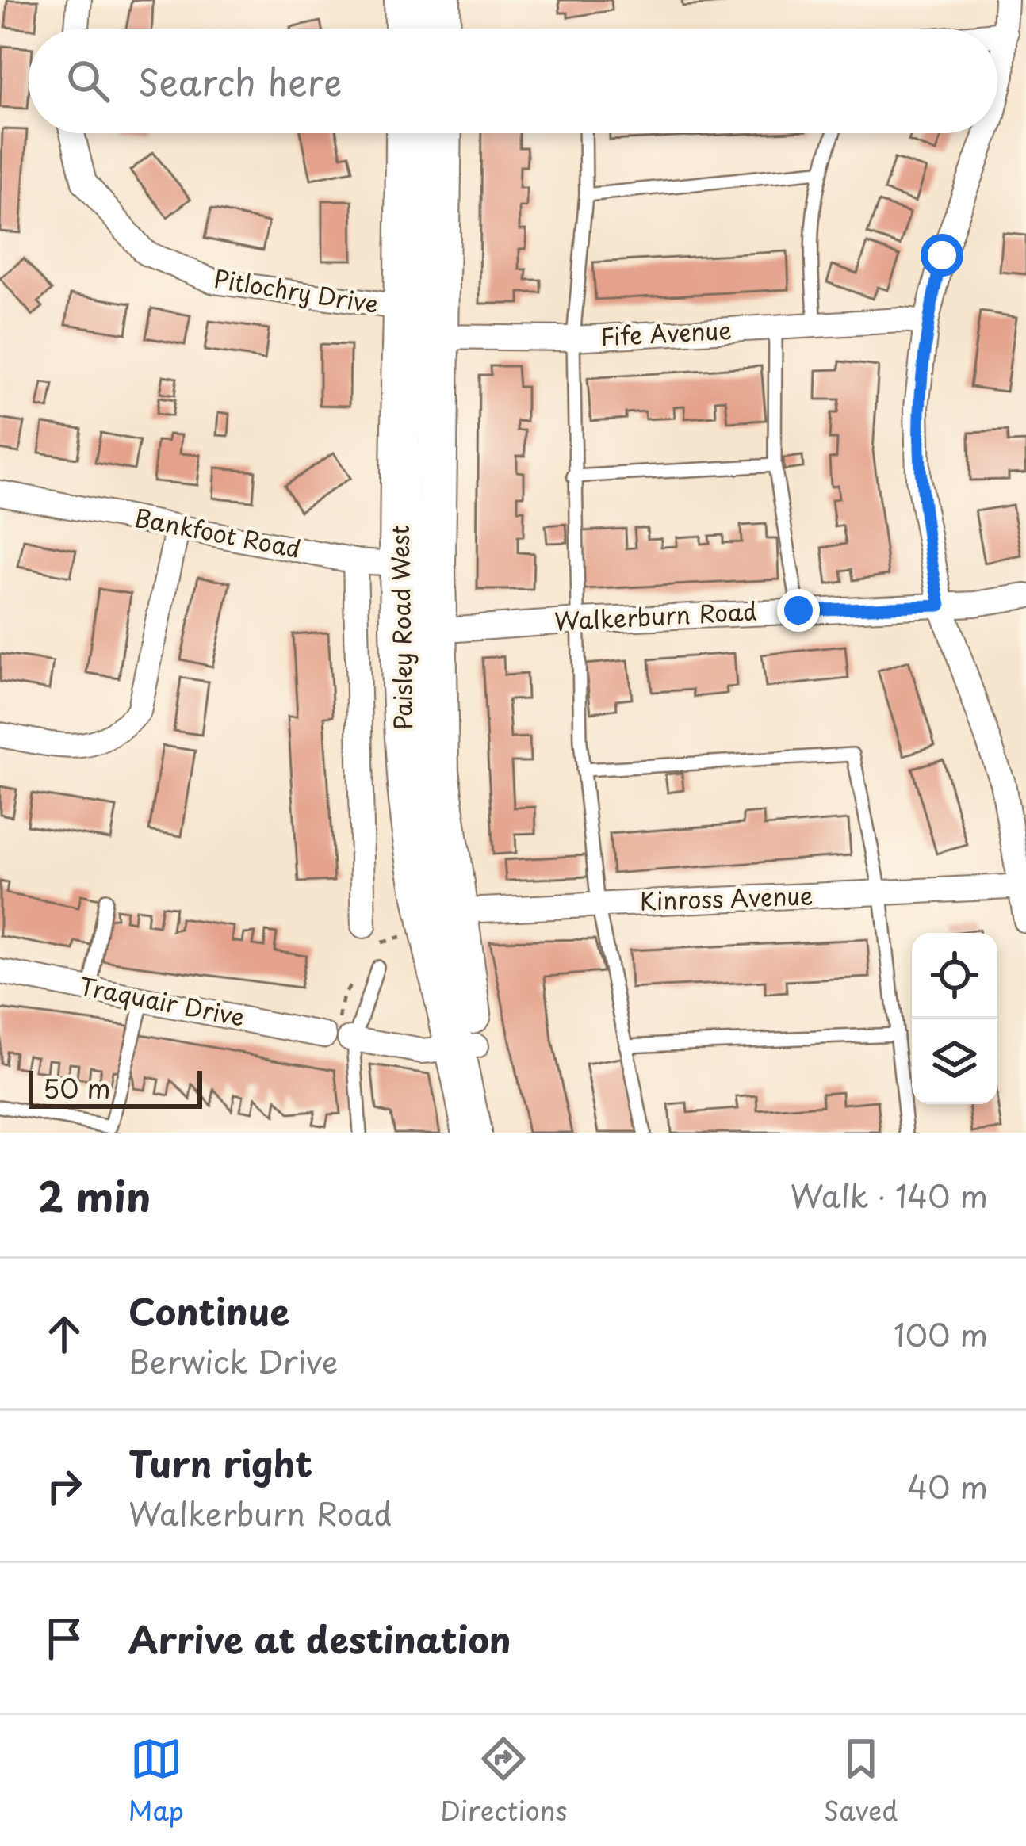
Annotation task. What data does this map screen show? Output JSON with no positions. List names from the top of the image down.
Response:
{
  "streets": {
    "main road": ["Paisley Road West"],
    "street": [
      "Pitlochry Drive",
      "Fife Avenue",
      "Bankfoot Road",
      "Walkerburn Road",
      "Kinross Avenue",
      "Traquair Drive"
    ]
  },
  "crossings": [
    ["Pitlochry Drive", "Fife Avenue"],
    ["Pitlochry Drive", "Paisley Road West"],
    ["Fife Avenue", "Paisley Road West"],
    ["Bankfoot Road", "Paisley Road West"],
    ["Walkerburn Road", "Paisley Road West"],
    ["Paisley Road West", "Kinross Avenue"]
  ],
  "scale_bar": "50 m",
  "page": {
    "search": "Search here",
    "scale": "50 m",
    "heading": ["2 min", "Walk · 140 m"],
    "list": [
      ["Continue", "Berwick Drive", "100 m"],
      ["Turn right", "Walkerburn Road", "40 m"],
      "Arrive at destination"
    ],
    "nav": ["Map", "Directions", "Saved"]
  }
}
